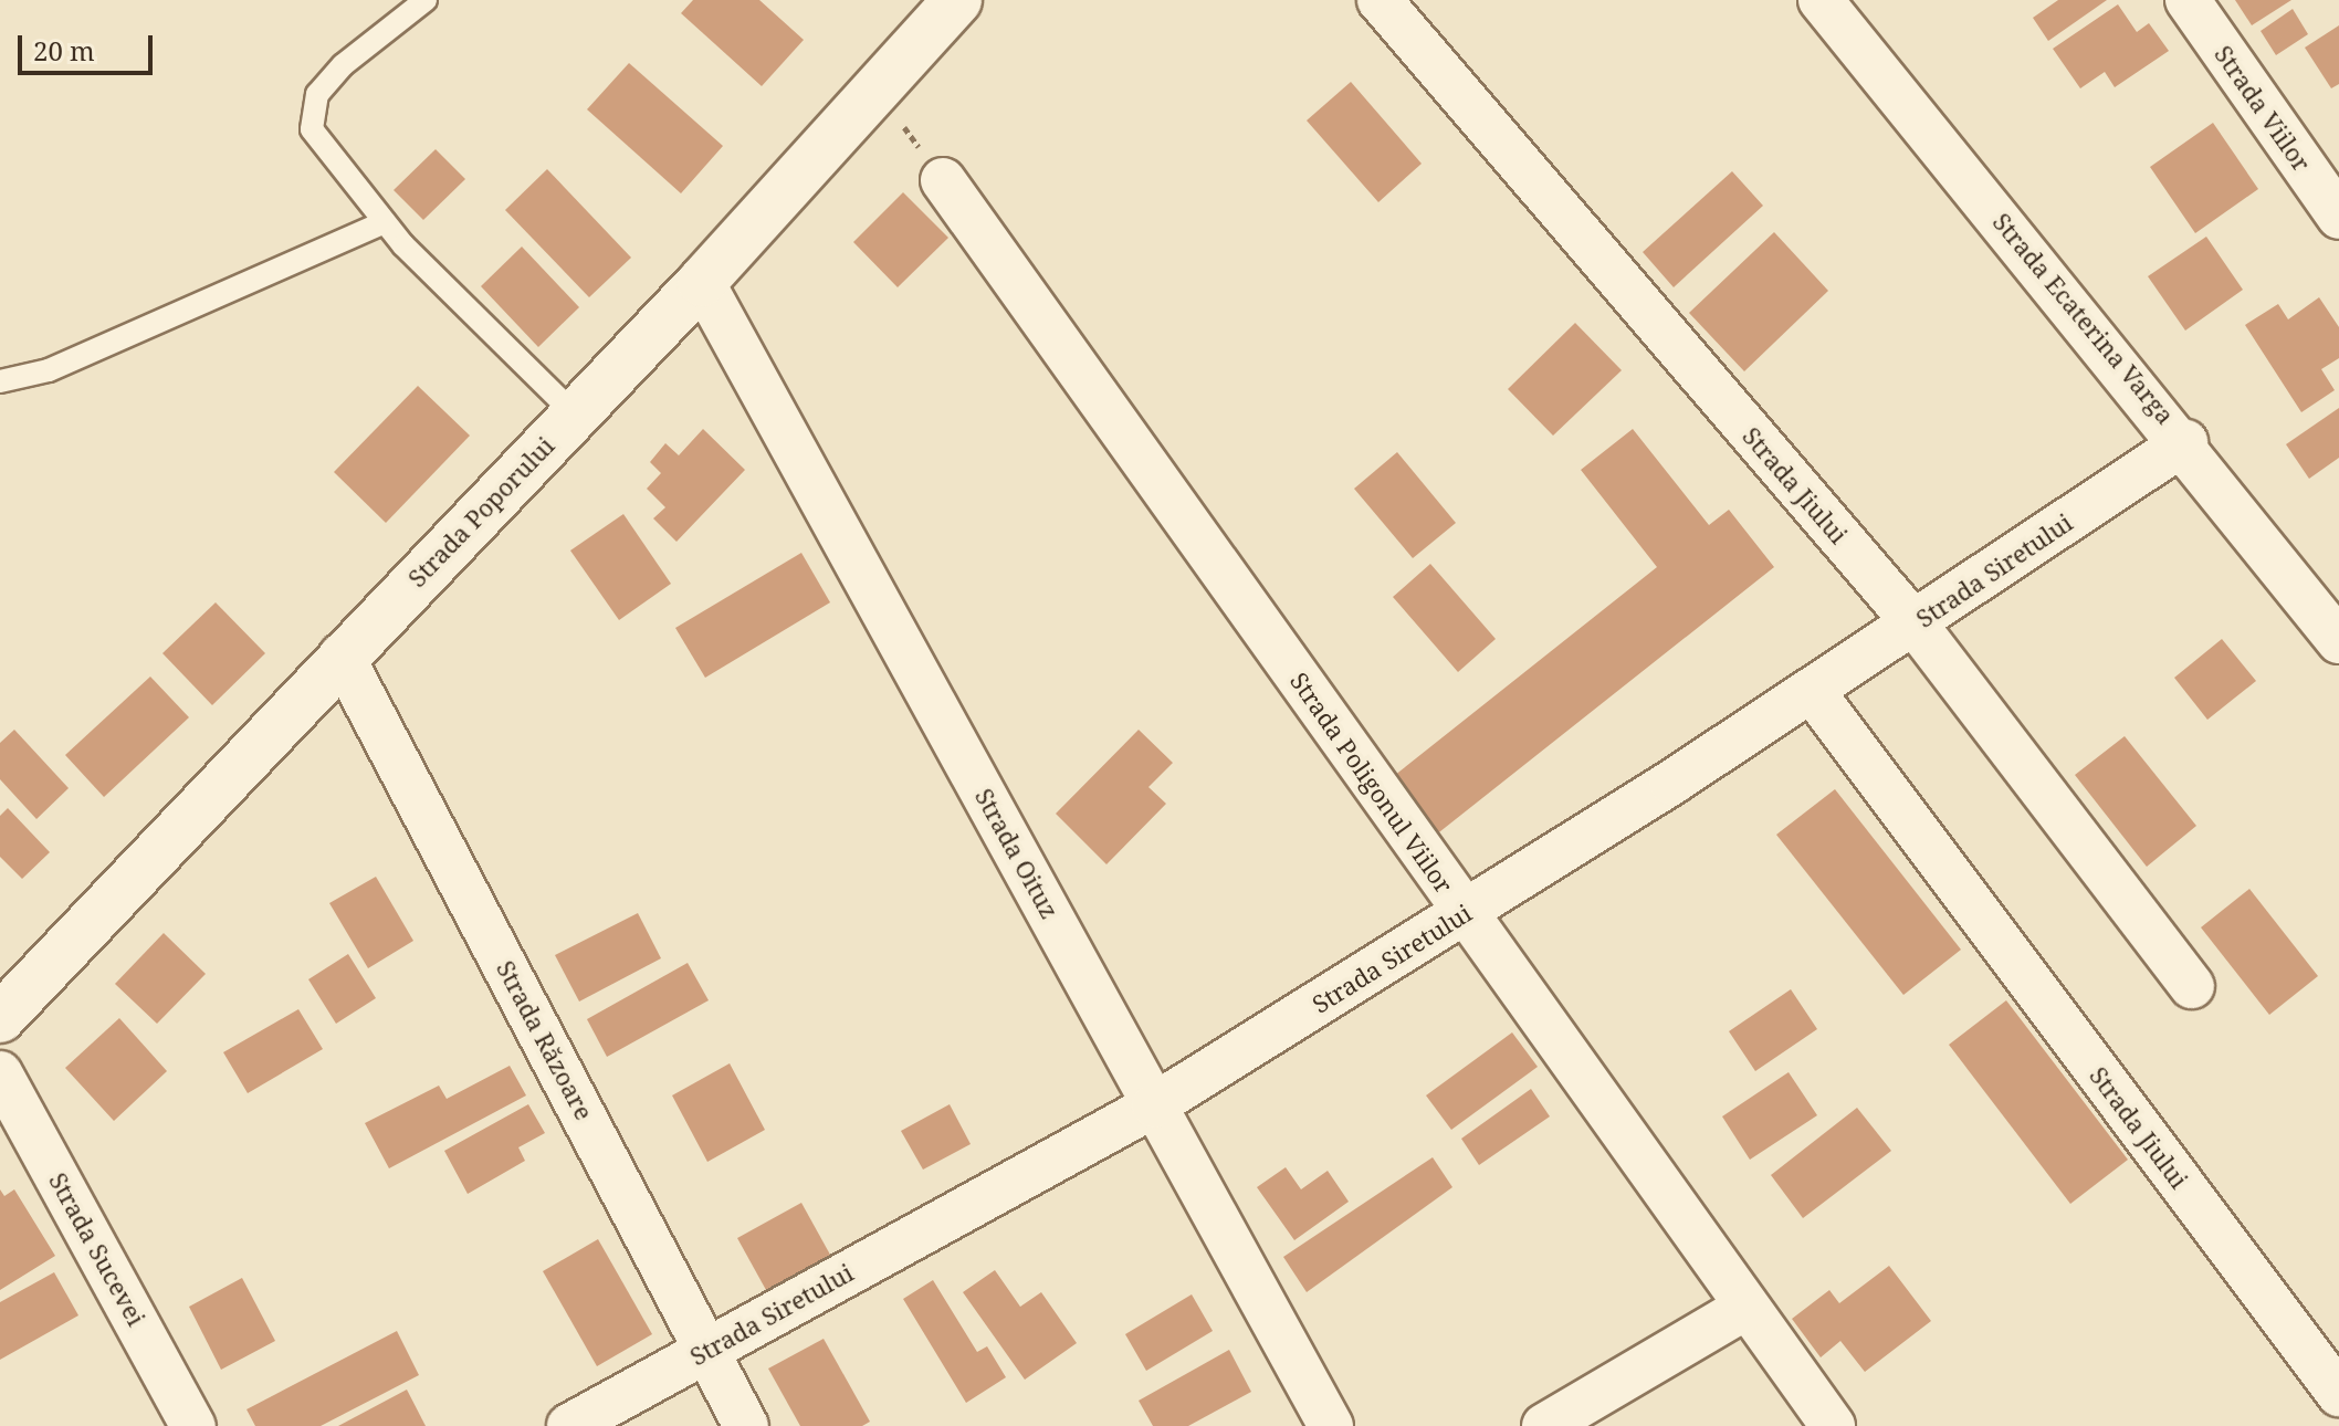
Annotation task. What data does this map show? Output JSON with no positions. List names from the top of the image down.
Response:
{
  "streets": {
    "street": [
      "Strada Viilor",
      "Strada Ecaterina Varga",
      "Strada Jiului",
      "Strada Poporului",
      "Strada Siretului",
      "Strada Poligonul Viilor",
      "Strada Oituz",
      "Strada Răzoare",
      "Strada Sucevei"
    ]
  },
  "crossings": [
    ["Strada Ecaterina Varga", "Strada Siretului"],
    ["Strada Jiului", "Strada Siretului"],
    ["Strada Poporului", "Strada Oituz"],
    ["Strada Poporului", "Strada Răzoare"],
    ["Strada Siretului", "Strada Poligonul Viilor"],
    ["Strada Siretului", "Strada Oituz"],
    ["Strada Siretului", "Strada Răzoare"]
  ],
  "scale_bar": "20 m"
}
